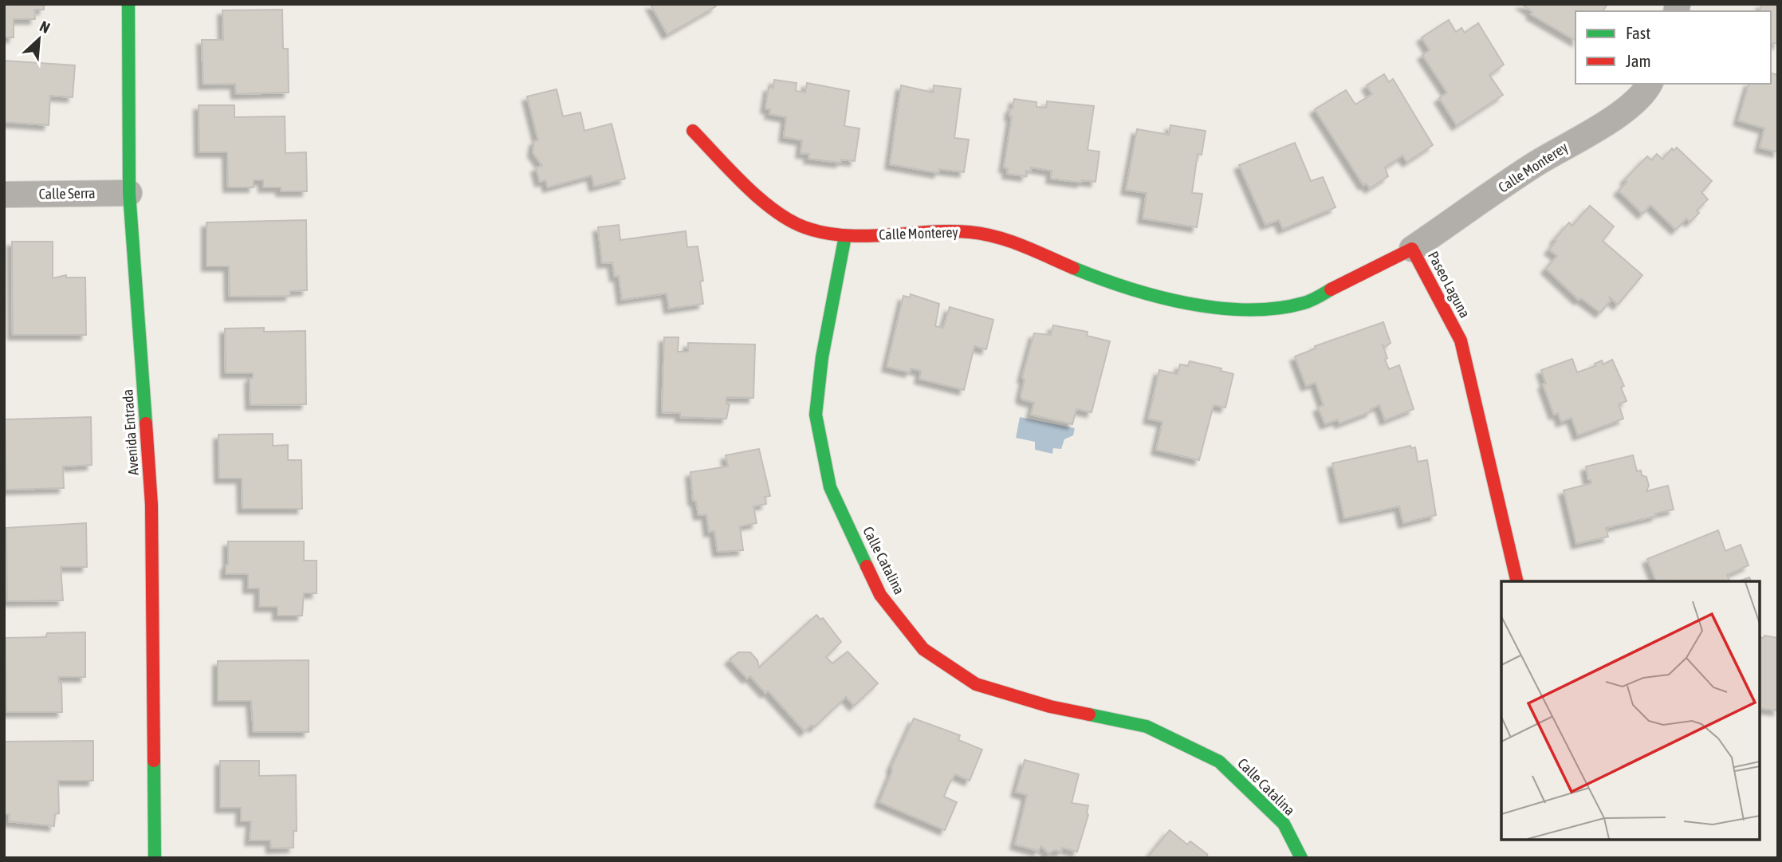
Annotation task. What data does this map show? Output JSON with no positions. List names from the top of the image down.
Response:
{
  "streets": {
    "street": [
      "Calle Monterey",
      "Calle Serra",
      "Paseo Laguna",
      "Avenida Entrada",
      "Calle Catalina"
    ]
  },
  "crossings": [
    ["Calle Monterey", "Paseo Laguna"],
    ["Calle Monterey", "Calle Catalina"],
    ["Calle Serra", "Avenida Entrada"]
  ],
  "legend": ["Fast", "Jam"],
  "north": "top right"
}
